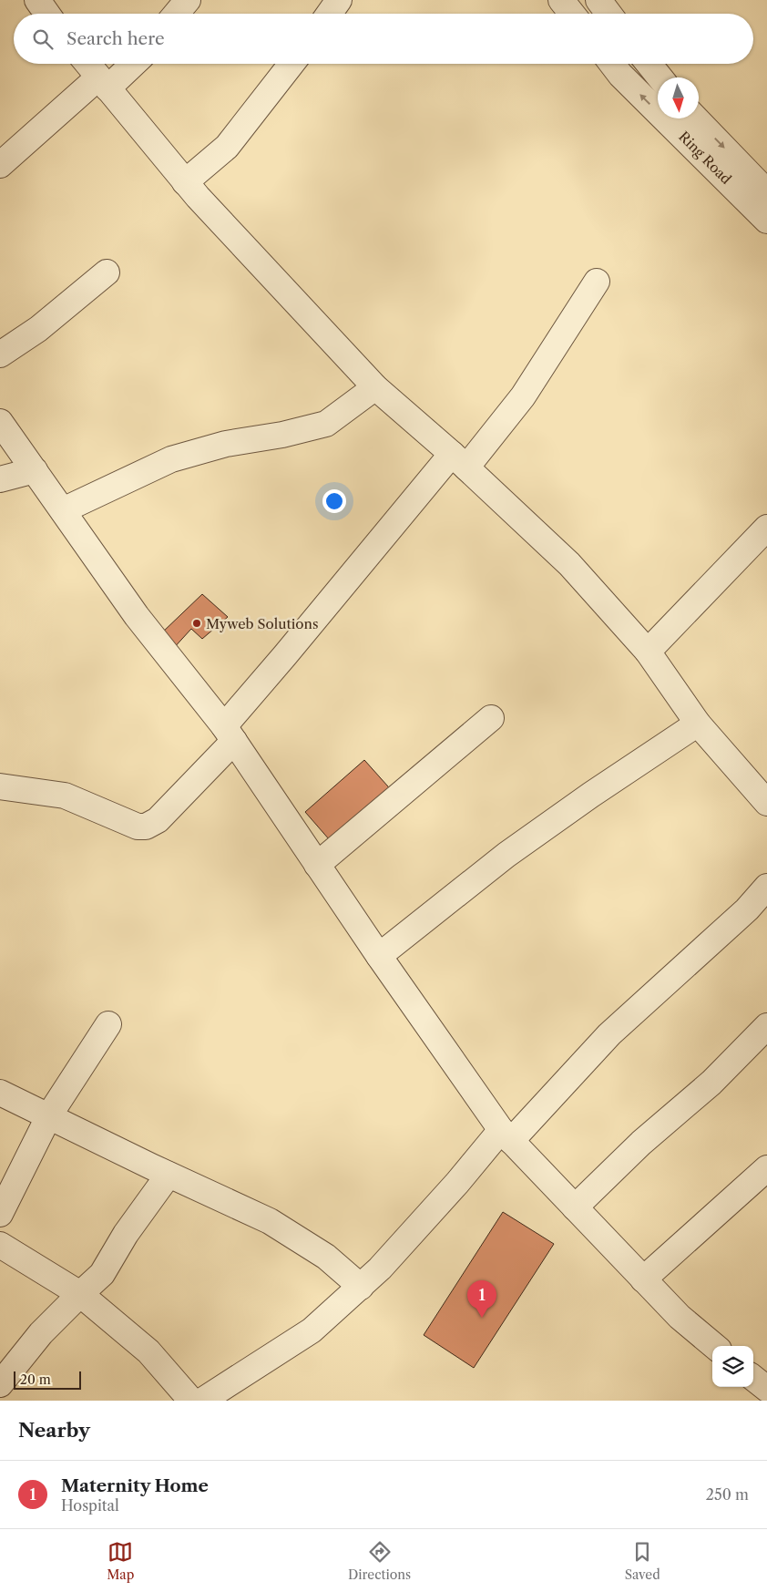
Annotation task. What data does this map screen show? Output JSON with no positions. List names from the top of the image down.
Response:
{
  "streets": {
    "street": ["Ring Road"]
  },
  "places": ["Myweb Solutions"],
  "scale_bar": "20 m",
  "north": "bottom",
  "page": {
    "search": "Search here",
    "pins": "1",
    "scale": "20 m",
    "heading": "Nearby",
    "list": [
      {
        "mark": "1",
        "name": "Maternity Home",
        "note": "Hospital",
        "value": "250 m"
      }
    ],
    "nav": ["Map", "Directions", "Saved"]
  }
}
